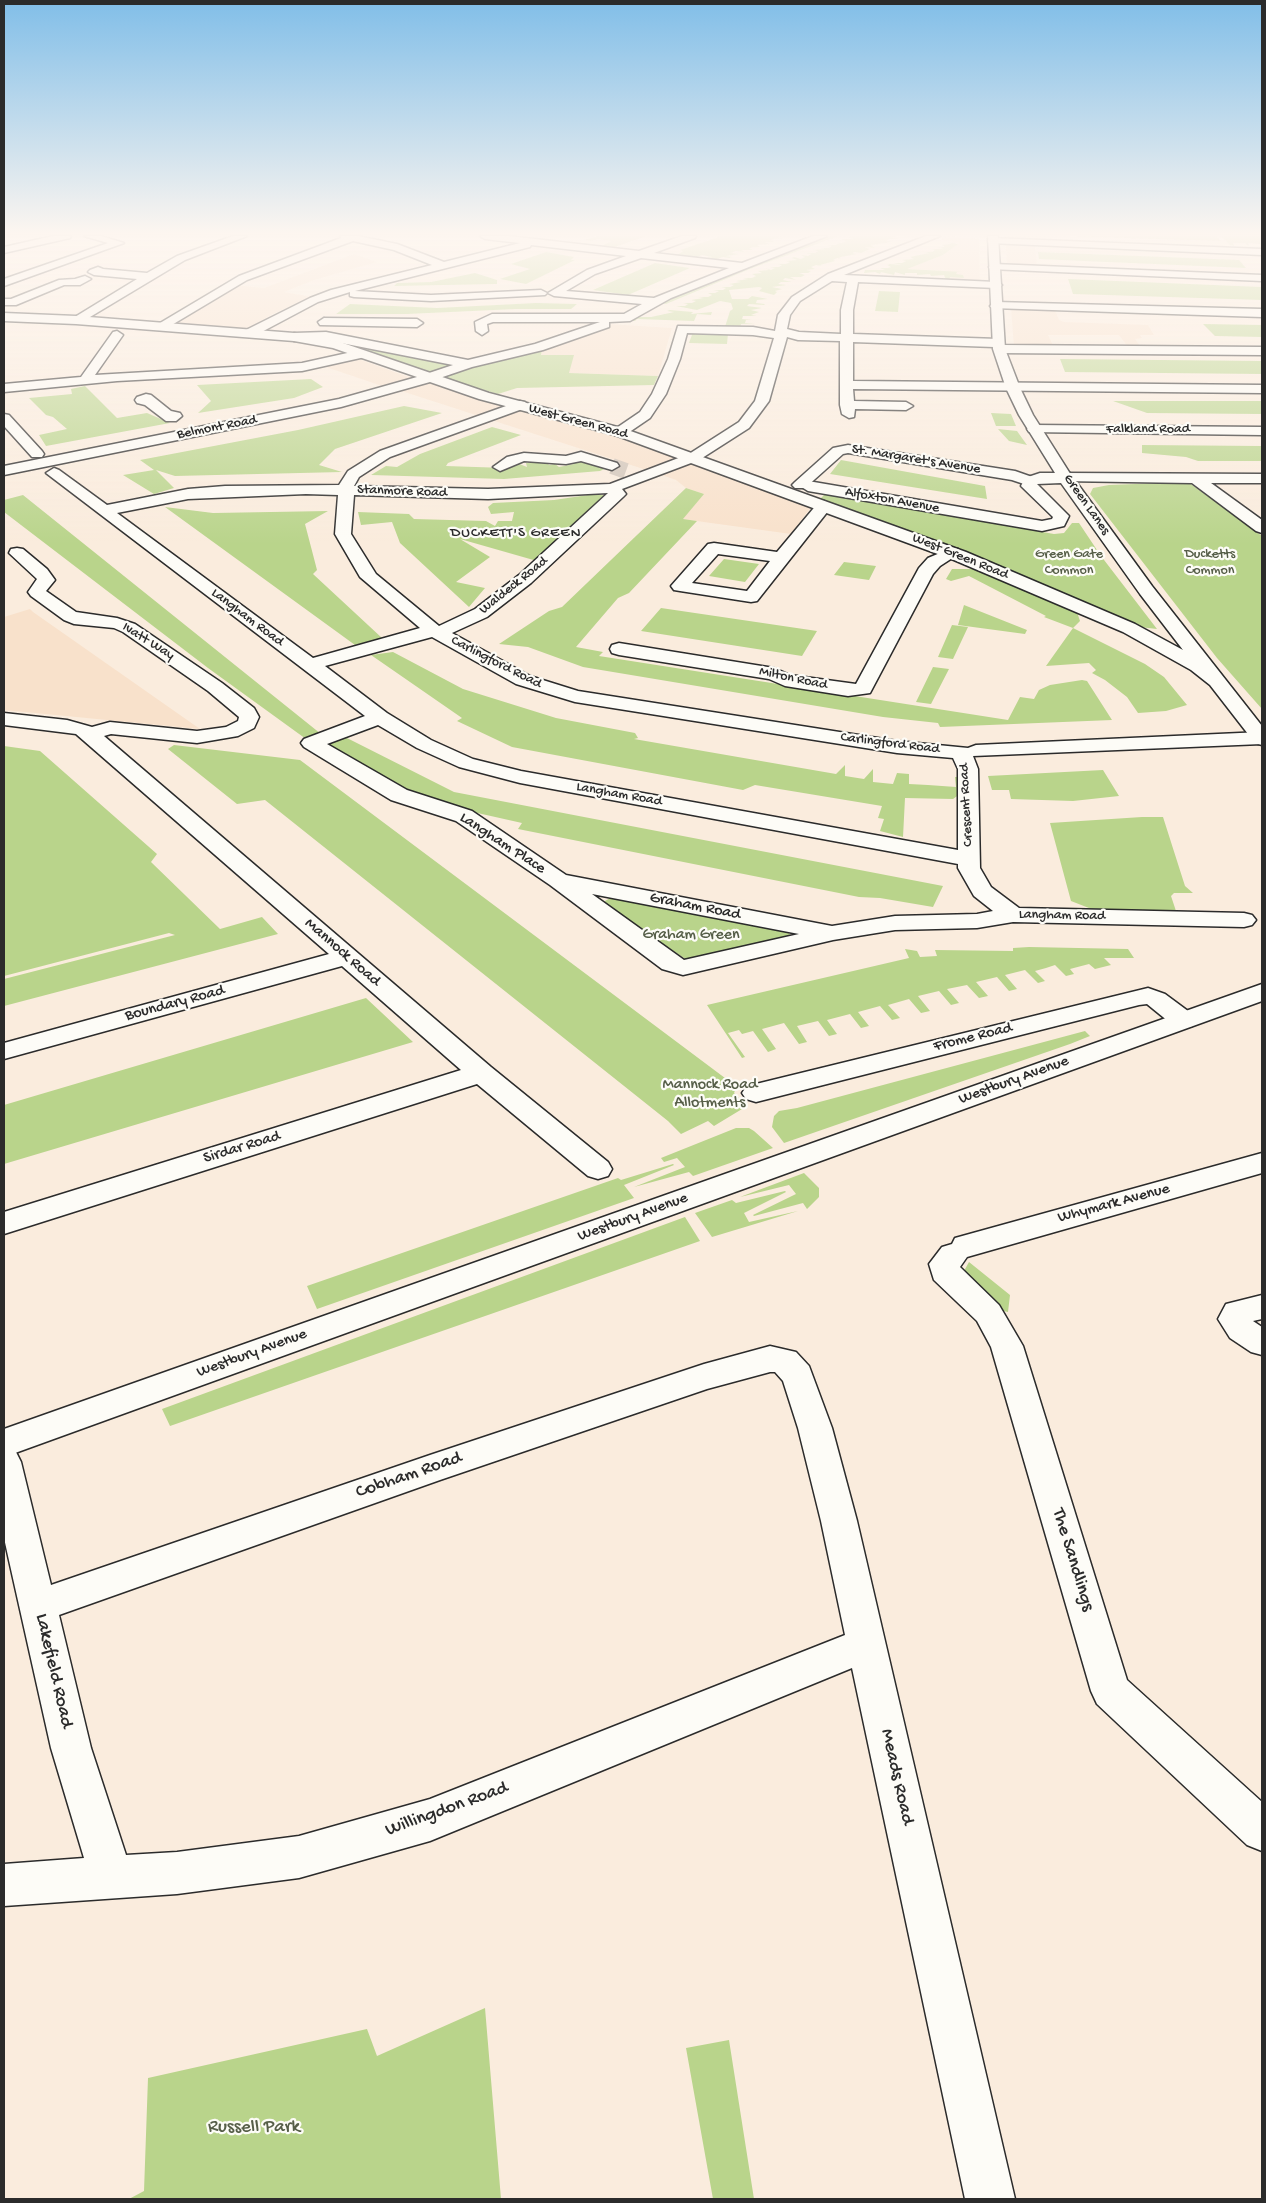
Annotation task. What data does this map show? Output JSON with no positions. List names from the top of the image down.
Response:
{
  "streets": {
    "street": [
      "West Green Road",
      "Belmont Road",
      "Falkland Road",
      "St. Margaret's Avenue",
      "Stanmore Road",
      "Alfoxton Avenue",
      "Green Lanes",
      "Waldeck Road",
      "Langham Road",
      "Ivatt Way",
      "Carlingford Road",
      "Milton Road",
      "Crescent Road",
      "Langham Place",
      "Graham Road",
      "Mannock Road",
      "Boundary Road",
      "Frome Road",
      "Westbury Avenue",
      "Sirdar Road",
      "Whymark Avenue",
      "Cobham Road",
      "The Sandlings",
      "Lakefield Road",
      "Meads Road",
      "Willingdon Road"
    ]
  },
  "crossings": [
    ["West Green Road", "Belmont Road"],
    ["West Green Road", "St. Margaret's Avenue"],
    ["West Green Road", "Stanmore Road"],
    ["West Green Road", "Alfoxton Avenue"],
    ["West Green Road", "Green Lanes"],
    ["West Green Road", "Carlingford Road"],
    ["West Green Road", "Milton Road"],
    ["Falkland Road", "Green Lanes"],
    ["St. Margaret's Avenue", "Alfoxton Avenue"],
    ["Stanmore Road", "Waldeck Road"],
    ["Stanmore Road", "Langham Road"],
    ["Stanmore Road", "Carlingford Road"],
    ["Green Lanes", "Carlingford Road"],
    ["Waldeck Road", "Langham Road"],
    ["Waldeck Road", "Carlingford Road"],
    ["Langham Road", "Crescent Road"],
    ["Langham Road", "Graham Road"],
    ["Ivatt Way", "Mannock Road"],
    ["Carlingford Road", "Crescent Road"],
    ["Langham Place", "Graham Road"],
    ["Mannock Road", "Boundary Road"],
    ["Mannock Road", "Sirdar Road"],
    ["Frome Road", "Westbury Avenue"],
    ["Whymark Avenue", "The Sandlings"],
    ["Cobham Road", "Lakefield Road"],
    ["Cobham Road", "Meads Road"],
    ["Lakefield Road", "Willingdon Road"],
    ["Meads Road", "Willingdon Road"]
  ],
  "districts": ["DUCKETT'S GREEN"],
  "parks": [
    "Green Gate Common",
    "Ducketts Common",
    "Graham Green",
    "Mannock Road Allotments",
    "Russell Park"
  ]
}
